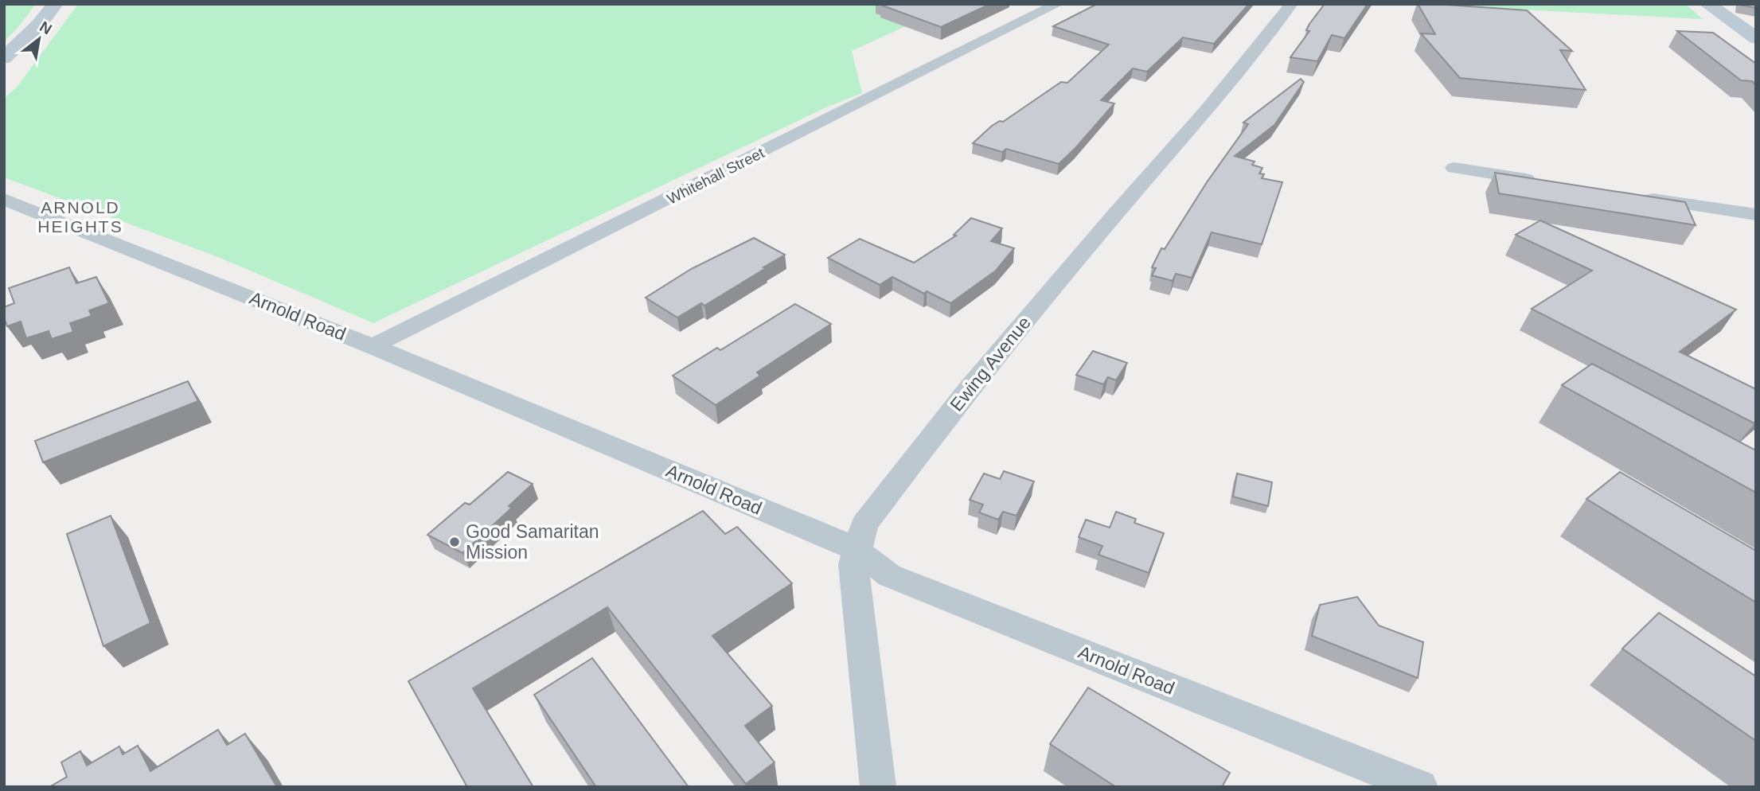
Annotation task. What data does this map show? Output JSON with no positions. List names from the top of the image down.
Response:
{
  "streets": {
    "street": ["Whitehall Street", "Arnold Road", "Ewing Avenue"]
  },
  "crossings": [
    ["Whitehall Street", "Arnold Road"],
    ["Arnold Road", "Ewing Avenue"]
  ],
  "districts": ["ARNOLD HEIGHTS"],
  "places": ["Good Samaritan Mission"],
  "north": "top right"
}
